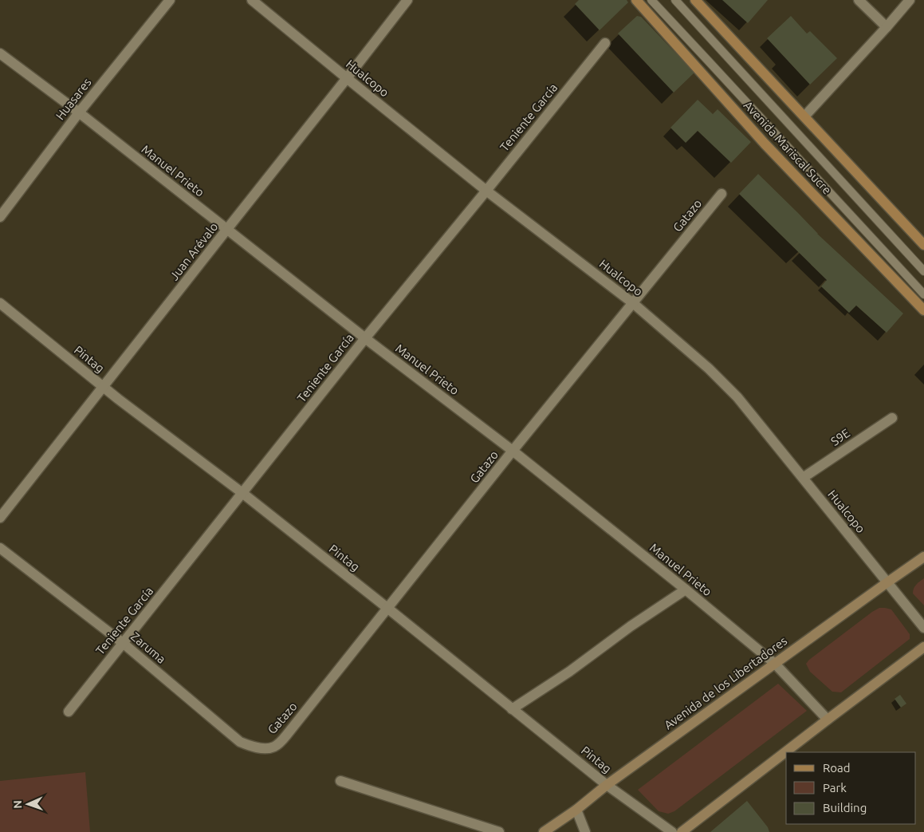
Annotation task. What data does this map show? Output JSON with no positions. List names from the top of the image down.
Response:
{
  "streets": {
    "main road": ["Avenida Mariscal Sucre"],
    "street": [
      "Hualcopo",
      "Huasares",
      "Teniente García",
      "Manuel Prieto",
      "Gatazo",
      "Juan Arévalo",
      "Pintag",
      "S9E",
      "Zaruma",
      "Avenida de los Libertadores"
    ]
  },
  "crossings": [
    ["Hualcopo", "Teniente García"],
    ["Hualcopo", "Gatazo"],
    ["Hualcopo", "Juan Arévalo"],
    ["Hualcopo", "S9E"],
    ["Hualcopo", "Avenida de los Libertadores"],
    ["Huasares", "Manuel Prieto"],
    ["Teniente García", "Manuel Prieto"],
    ["Teniente García", "Pintag"],
    ["Teniente García", "Zaruma"],
    ["Manuel Prieto", "Gatazo"],
    ["Manuel Prieto", "Juan Arévalo"],
    ["Manuel Prieto", "Avenida de los Libertadores"],
    ["Gatazo", "Pintag"],
    ["Gatazo", "Zaruma"],
    ["Juan Arévalo", "Pintag"],
    ["Pintag", "Avenida de los Libertadores"]
  ],
  "legend": ["Road", "Park", "Building"],
  "north": "left"
}
